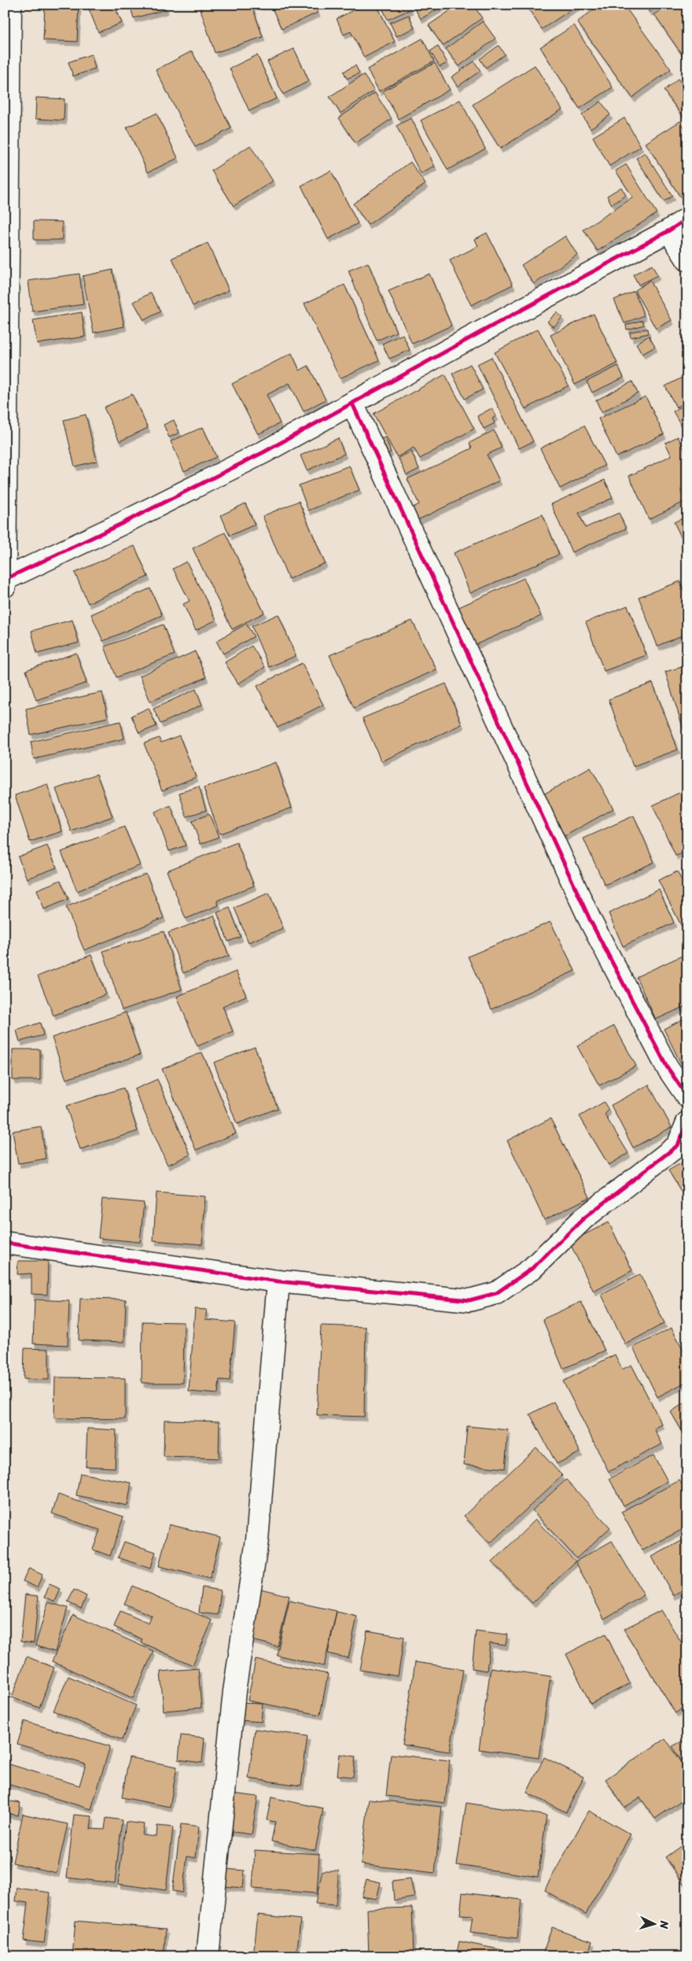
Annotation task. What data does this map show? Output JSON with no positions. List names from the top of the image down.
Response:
{
  "north": "right"
}
